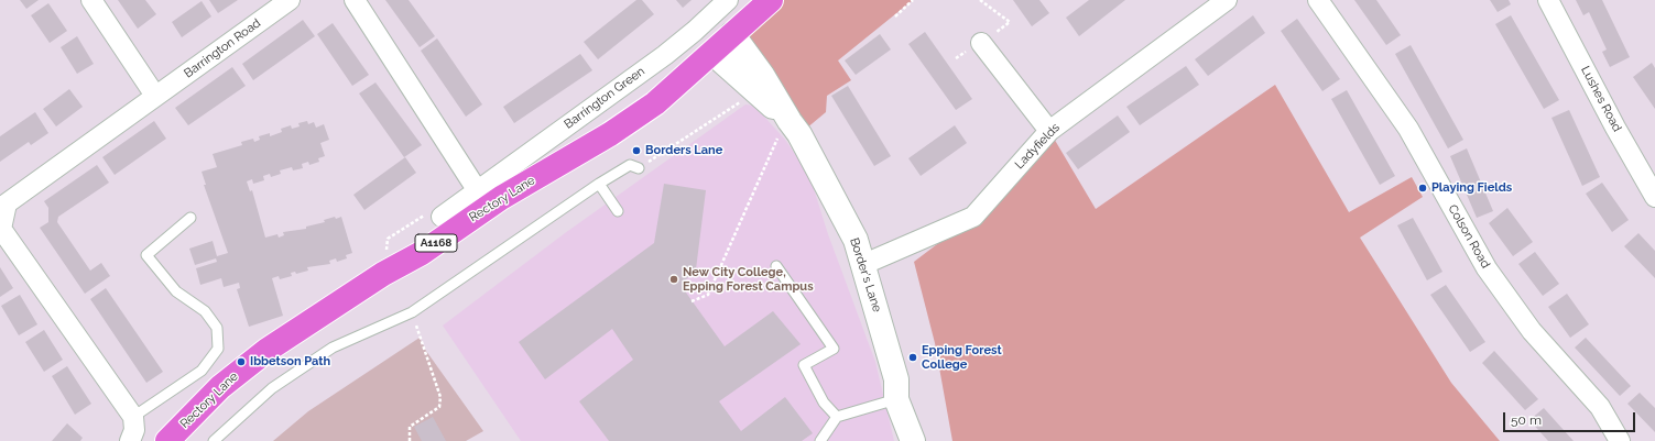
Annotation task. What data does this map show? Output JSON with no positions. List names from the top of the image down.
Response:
{
  "streets": {
    "main road": ["Rectory Lane", "A1168"],
    "street": [
      "Barrington Road",
      "Barrington Green",
      "Lushes Road",
      "Ladyfields",
      "Colson Road",
      "Border's Lane"
    ]
  },
  "crossings": [
    ["Ladyfields", "Border's Lane"],
    ["Rectory Lane", "A1168"],
    ["Rectory Lane", "Border's Lane"],
    ["A1168", "Border's Lane"]
  ],
  "places": [
    "Borders Lane",
    "Playing Fields",
    "New City College, Epping Forest Campus",
    "Epping Forest College",
    "Ibbetson Path"
  ],
  "scale_bar": "50 m"
}
